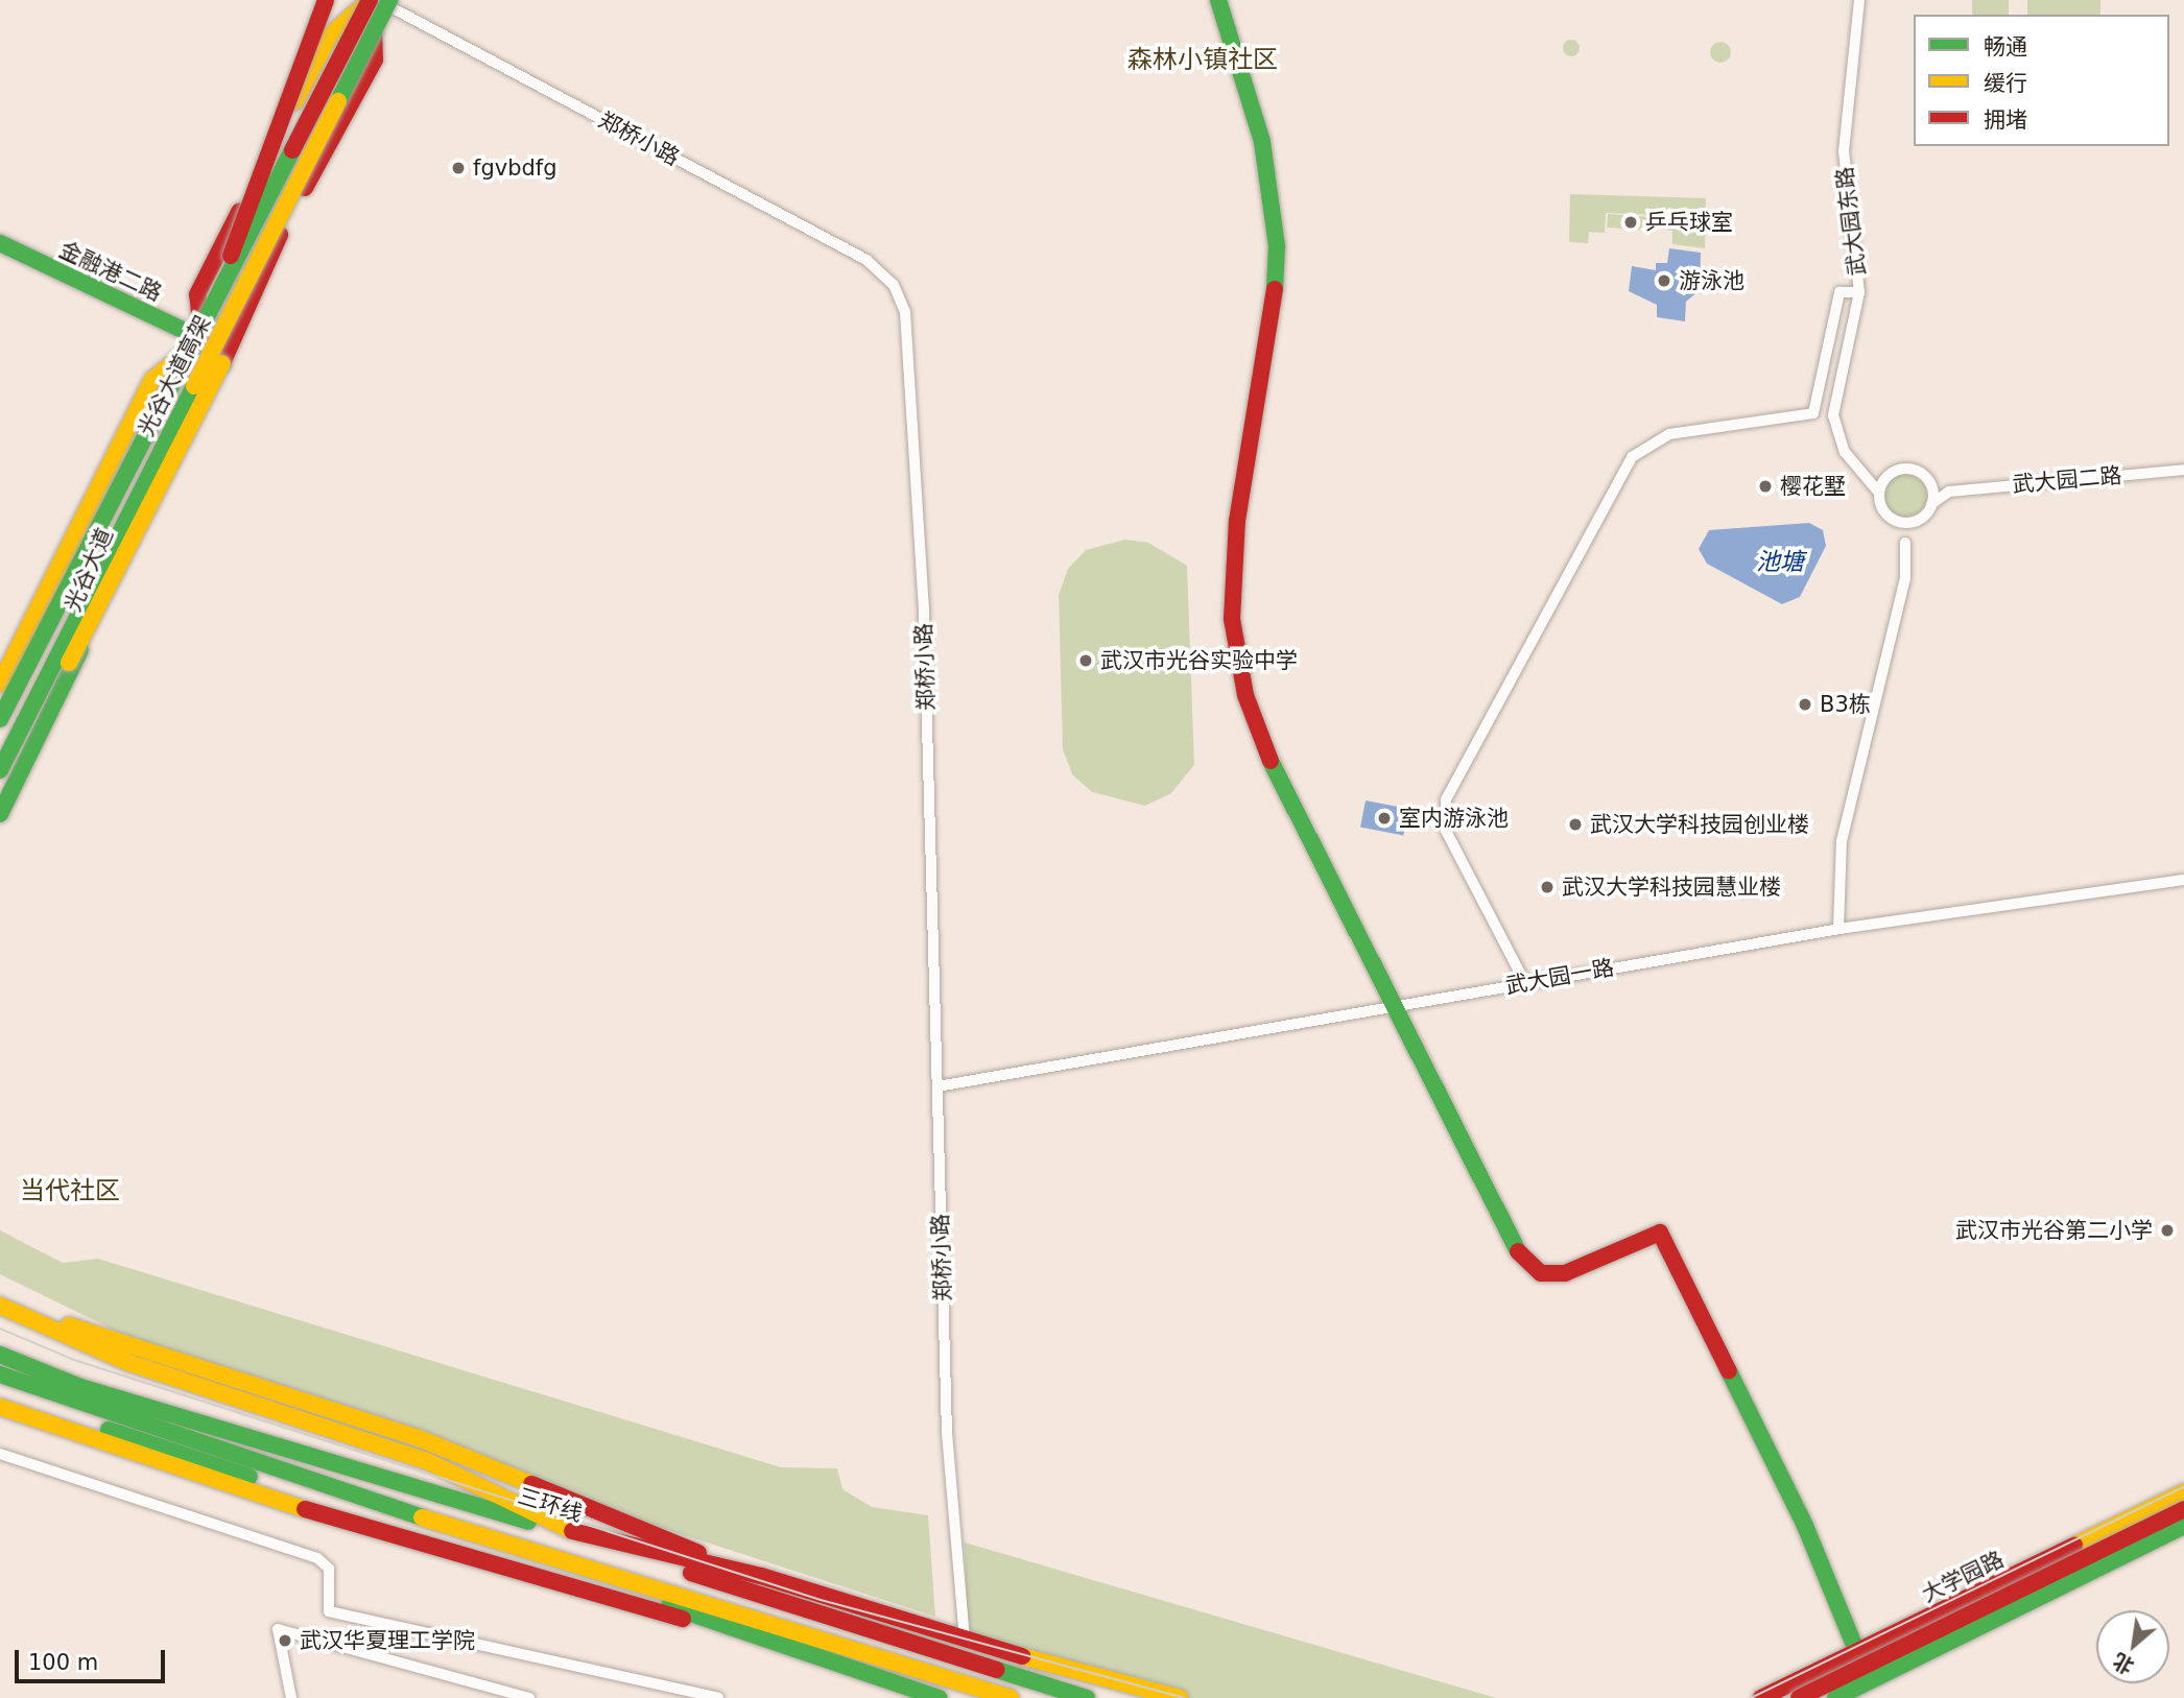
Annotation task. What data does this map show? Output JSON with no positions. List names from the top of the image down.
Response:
{
  "streets": {
    "main road": [
      "金融港二路",
      "光谷大道高架",
      "光谷大道",
      "三环线",
      "大学园路"
    ],
    "street": [
      "郑桥小路",
      "武大园东路",
      "武大园二路",
      "武大园一路"
    ]
  },
  "crossings": [
    ["郑桥小路", "光谷大道高架"],
    ["郑桥小路", "光谷大道"],
    ["郑桥小路", "武大园一路"],
    ["金融港二路", "光谷大道"],
    ["光谷大道高架", "光谷大道"]
  ],
  "districts": ["森林小镇社区", "当代社区"],
  "water": ["池塘"],
  "places": [
    "fgvbdfg",
    "乒乓球室",
    "游泳池",
    "樱花墅",
    "武汉市光谷实验中学",
    "B3栋",
    "室内游泳池",
    "武汉大学科技园创业楼",
    "武汉大学科技园慧业楼",
    "武汉市光谷第二小学",
    "武汉华夏理工学院"
  ],
  "legend": ["畅通", "缓行", "拥堵"],
  "scale_bar": "100 m",
  "north": "bottom left"
}
